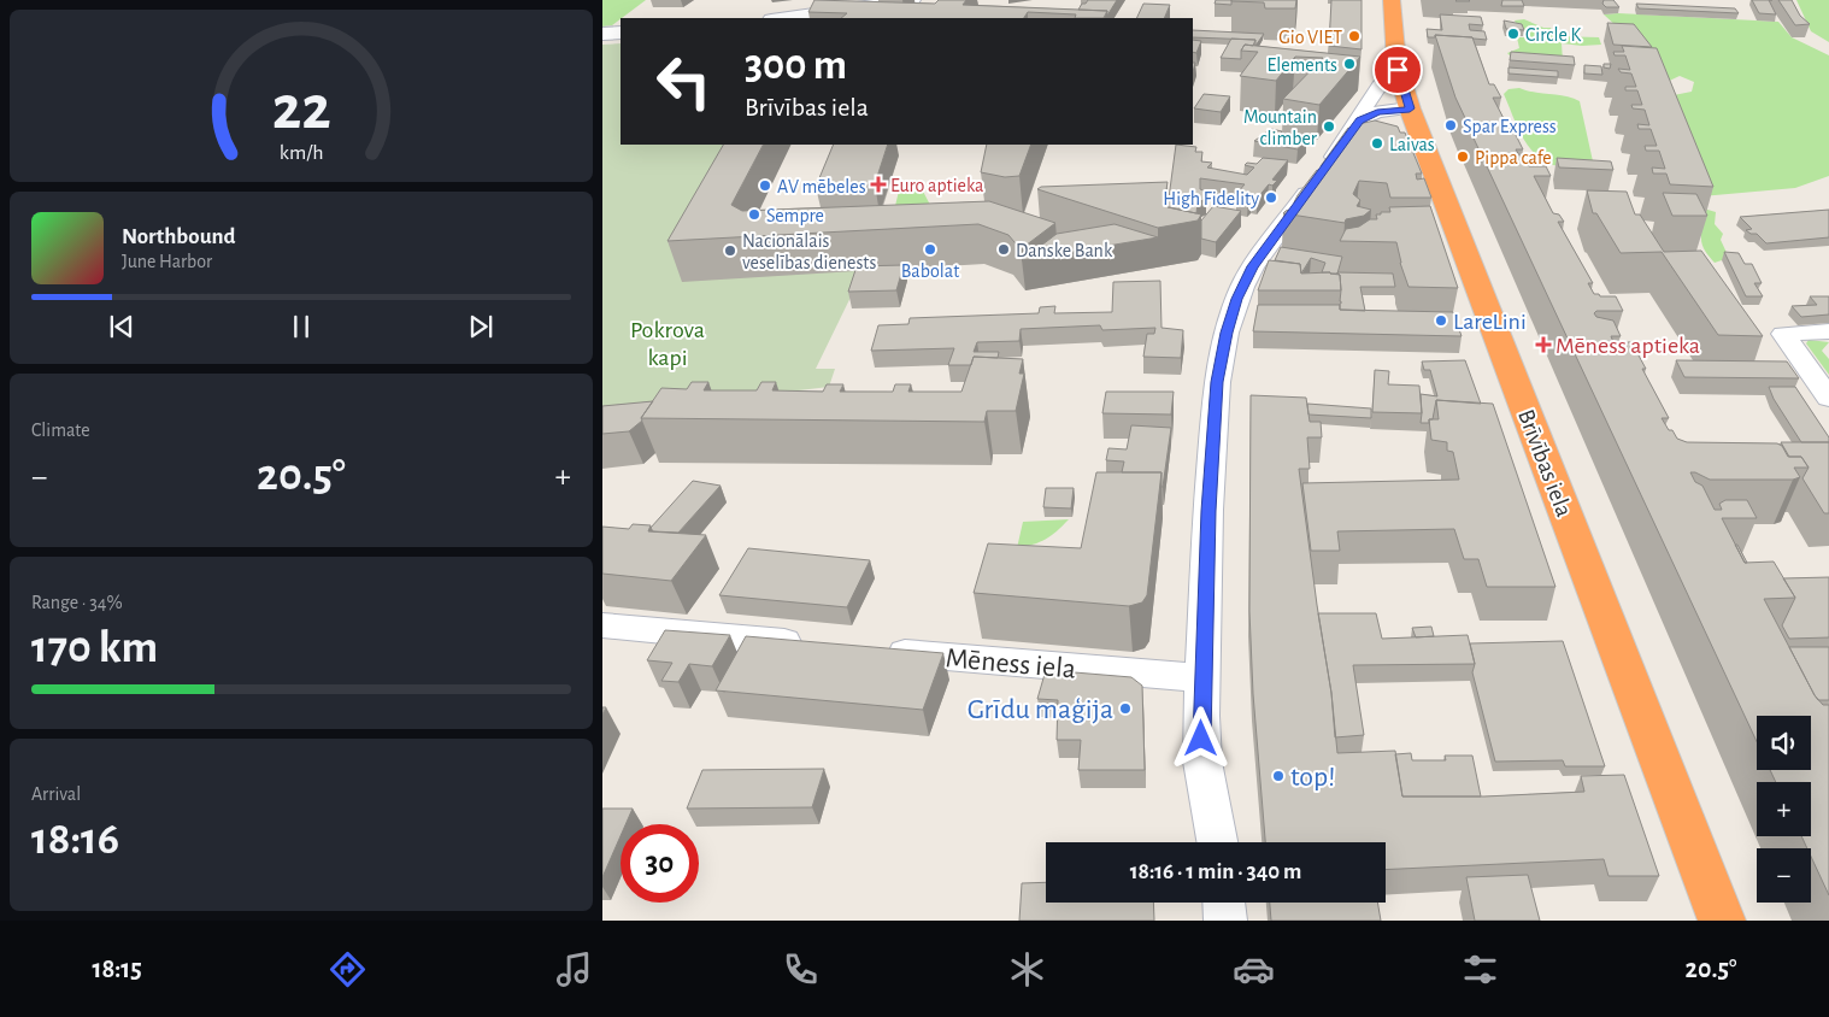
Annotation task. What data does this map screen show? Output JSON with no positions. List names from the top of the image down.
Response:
{
  "streets": {
    "highway": ["Brīvības iela"],
    "street": ["Mēness iela"]
  },
  "parks": ["Pokrova kapi"],
  "places": {
    "other": [
      "Circle K",
      "Gio VIET",
      "Elements",
      "Spar Express",
      "Mountain climber",
      "Laivas",
      "Pippa cafe",
      "AV mēbeles",
      "High Fidelity",
      "Sempre",
      "Babolat",
      "Danske Bank",
      "Nacionālais veselības dienests",
      "LareLini",
      "Grīdu maģija",
      "top!"
    ],
    "health": ["Euro aptieka", "Mēness aptieka"]
  },
  "page": {
    "turn": ["300 m", "Brīvības iela"],
    "song": ["Northbound", "June Harbor"],
    "tile": [
      "Climate",
      ["Range · 34%", "170 km"],
      ["Arrival", "18:16"]
    ],
    "heat": ["−", "20.5°", "+"],
    "map_buttons": ["+", "−"],
    "limit": "30",
    "trip": "18:16 · 1 min · 340 m",
    "tabs": ["18:15", "20.5°"],
    "gauge": ["22", "km/h"]
  }
}
